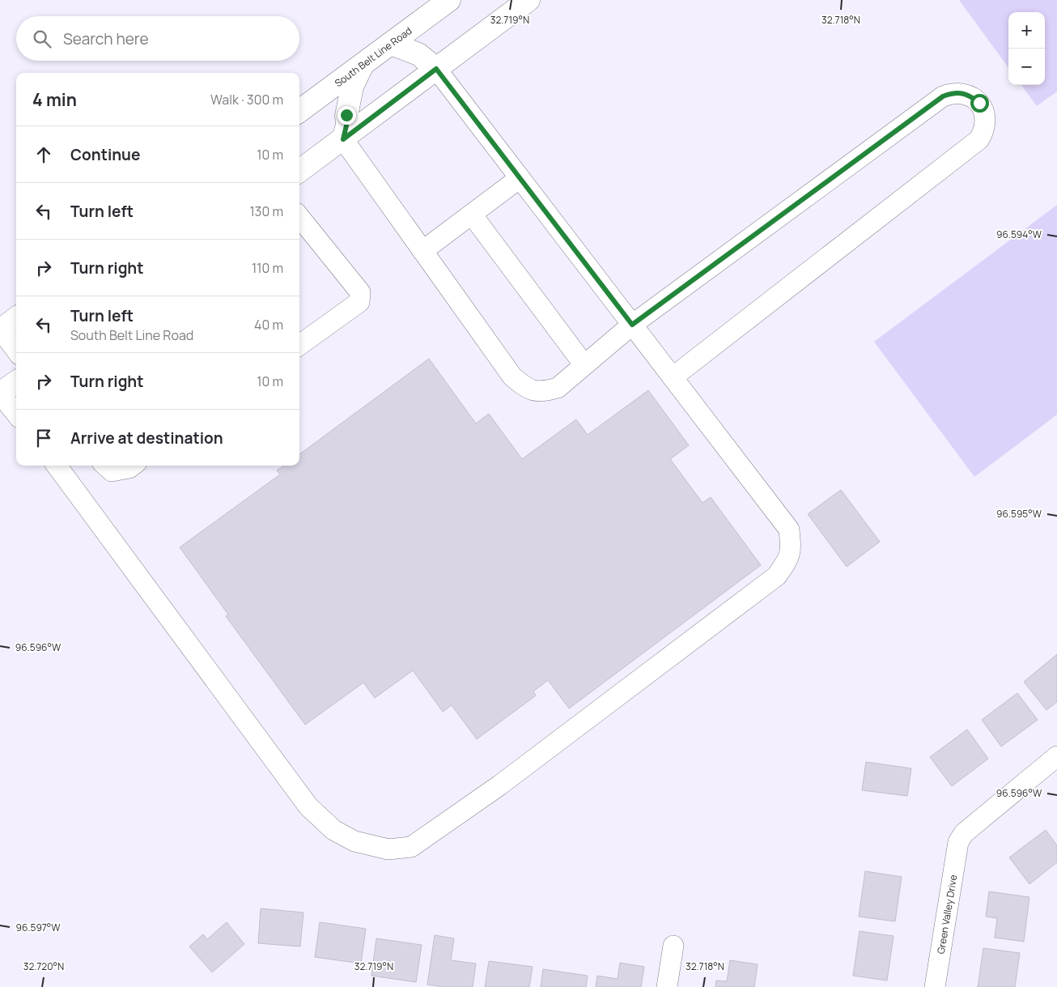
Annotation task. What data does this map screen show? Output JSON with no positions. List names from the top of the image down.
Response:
{
  "streets": {
    "main road": ["South Belt Line Road"],
    "street": ["Green Valley Drive"]
  },
  "page": {
    "map_buttons": ["+", "−"],
    "search": "Search here",
    "heading": ["4 min", "Walk · 300 m"],
    "list": [
      ["Continue", "10 m"],
      ["Turn left", "130 m"],
      ["Turn right", "110 m"],
      ["Turn left", "South Belt Line Road", "40 m"],
      ["Turn right", "10 m"],
      "Arrive at destination"
    ]
  },
  "coordinates": [
    "32.719°N",
    "32.718°N",
    "96.594°W",
    "96.595°W",
    "96.596°W",
    "96.597°W",
    "32.720°N"
  ]
}
